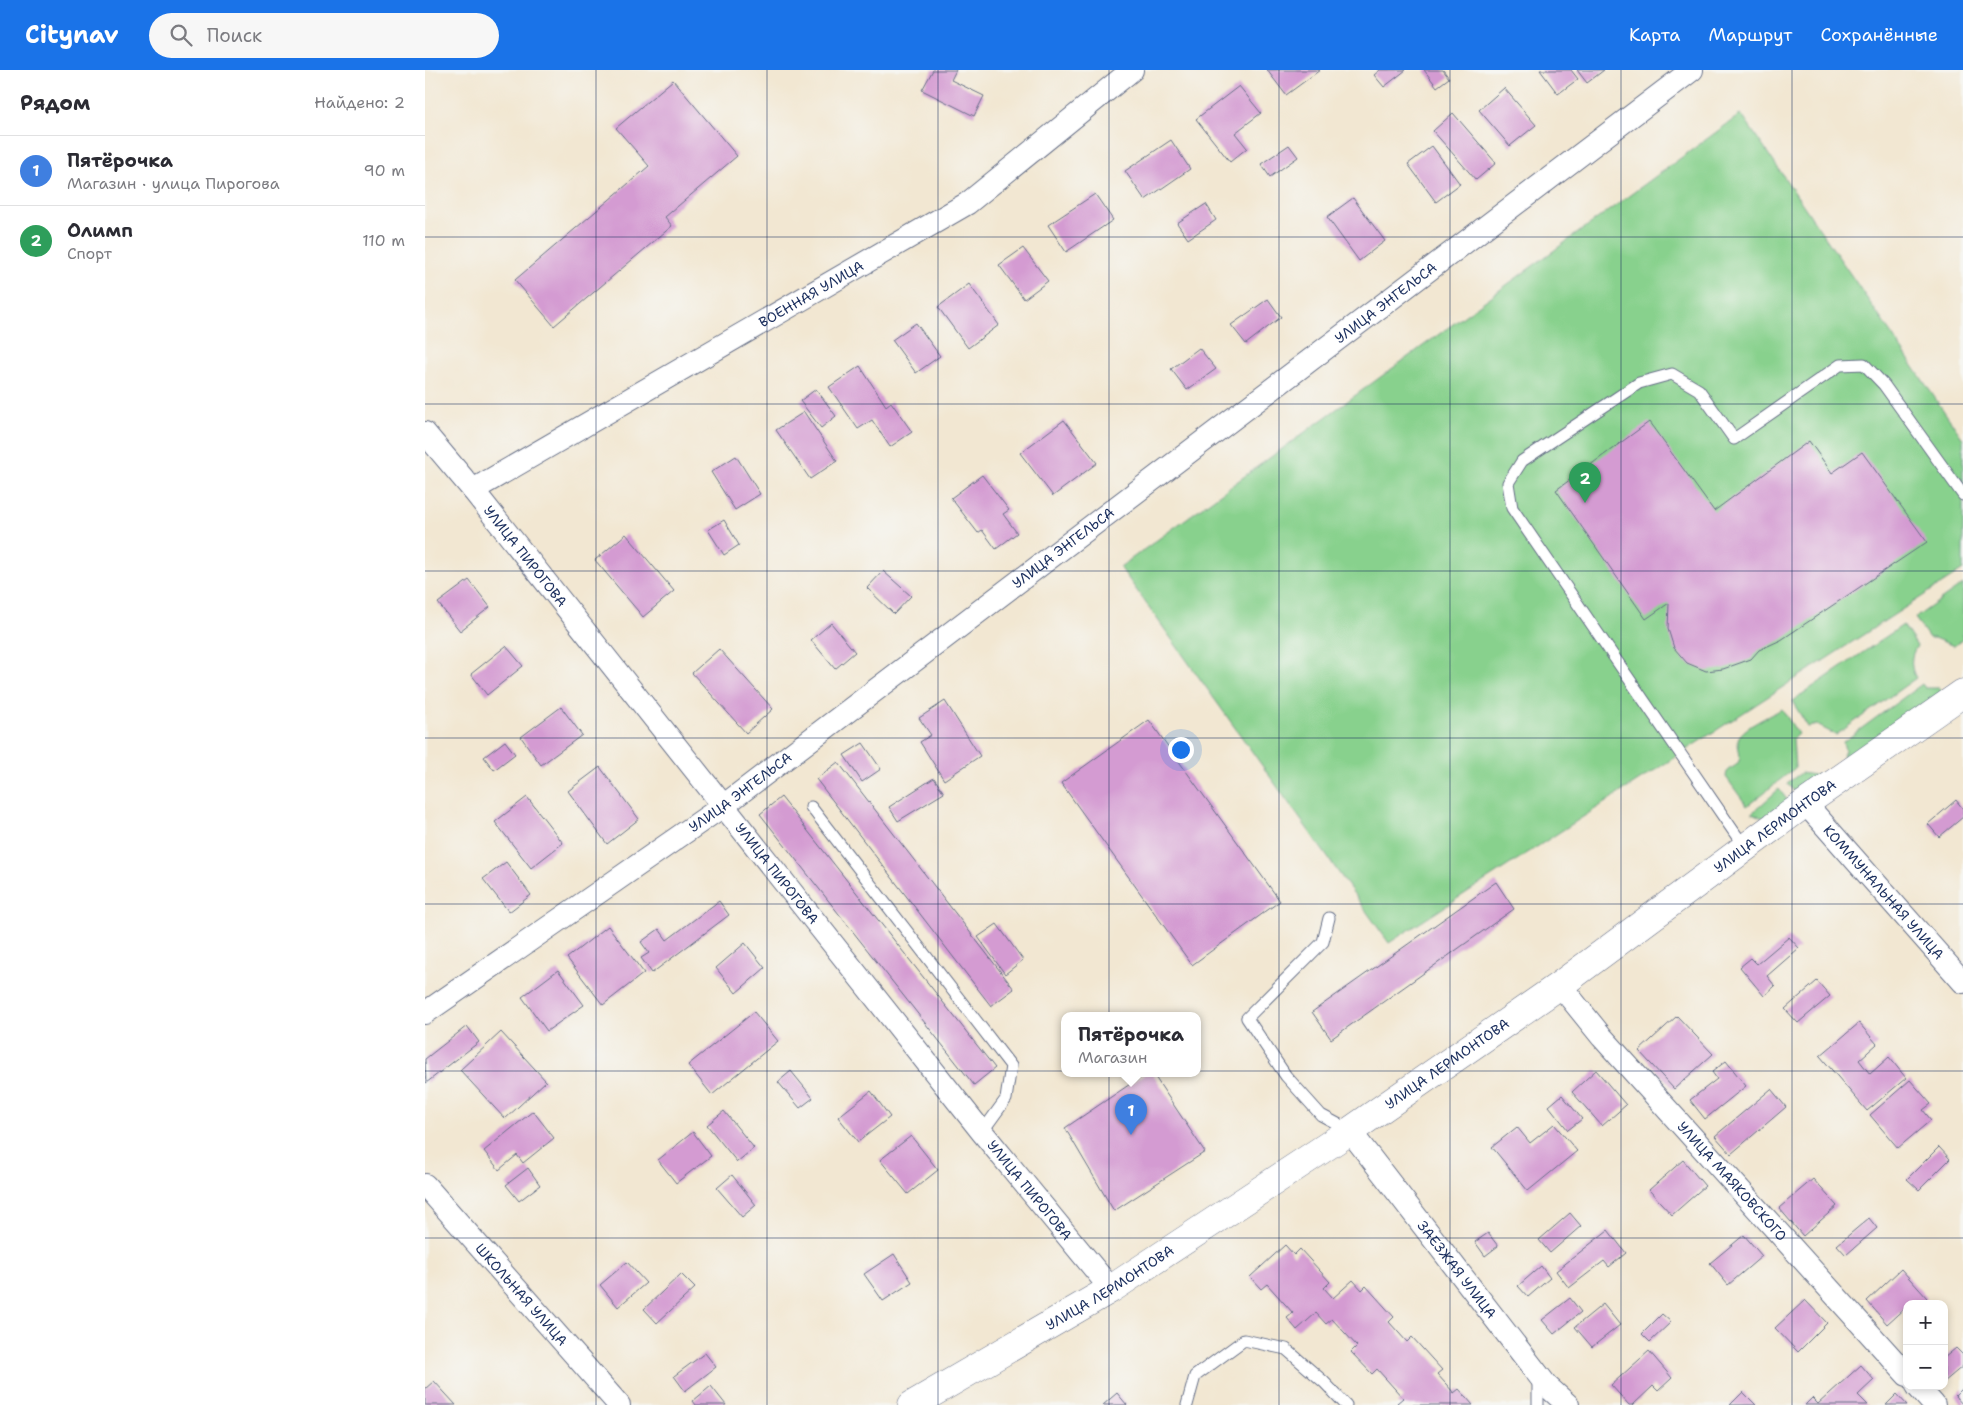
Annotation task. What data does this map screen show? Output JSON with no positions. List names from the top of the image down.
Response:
{
  "streets": {
    "street": [
      "ВОЕННАЯ УЛИЦА",
      "УЛИЦА ЭНГЕЛЬСА",
      "УЛИЦА ПИРОГОВА",
      "УЛИЦА ЛЕРМОНТОВА",
      "КОММУНАЛЬНАЯ УЛИЦА",
      "УЛИЦА МАЯКОВСКОГО",
      "ЗАЕЗЖАЯ УЛИЦА",
      "ШКОЛЬНАЯ УЛИЦА"
    ]
  },
  "crossings": [
    ["ВОЕННАЯ УЛИЦА", "УЛИЦА ПИРОГОВА"],
    ["УЛИЦА ЭНГЕЛЬСА", "УЛИЦА ПИРОГОВА"],
    ["УЛИЦА ПИРОГОВА", "УЛИЦА ЛЕРМОНТОВА"],
    ["УЛИЦА ЛЕРМОНТОВА", "КОММУНАЛЬНАЯ УЛИЦА"],
    ["УЛИЦА ЛЕРМОНТОВА", "УЛИЦА МАЯКОВСКОГО"],
    ["УЛИЦА ЛЕРМОНТОВА", "ЗАЕЗЖАЯ УЛИЦА"]
  ],
  "page": {
    "header": "Citynav",
    "search": "Поиск",
    "nav": ["Карта", "Маршрут", "Сохранённые"],
    "heading": ["Рядом", "Найдено: 2"],
    "list": [
      {
        "mark": "1",
        "name": "Пятёрочка",
        "note": "Магазин · улица Пирогова",
        "value": "90 m"
      },
      {
        "mark": "2",
        "name": "Олимп",
        "note": "Спорт",
        "value": "110 m"
      }
    ],
    "pins": ["2", "1"],
    "popup": ["Пятёрочка", "Магазин"],
    "map_buttons": ["+", "−"]
  }
}
